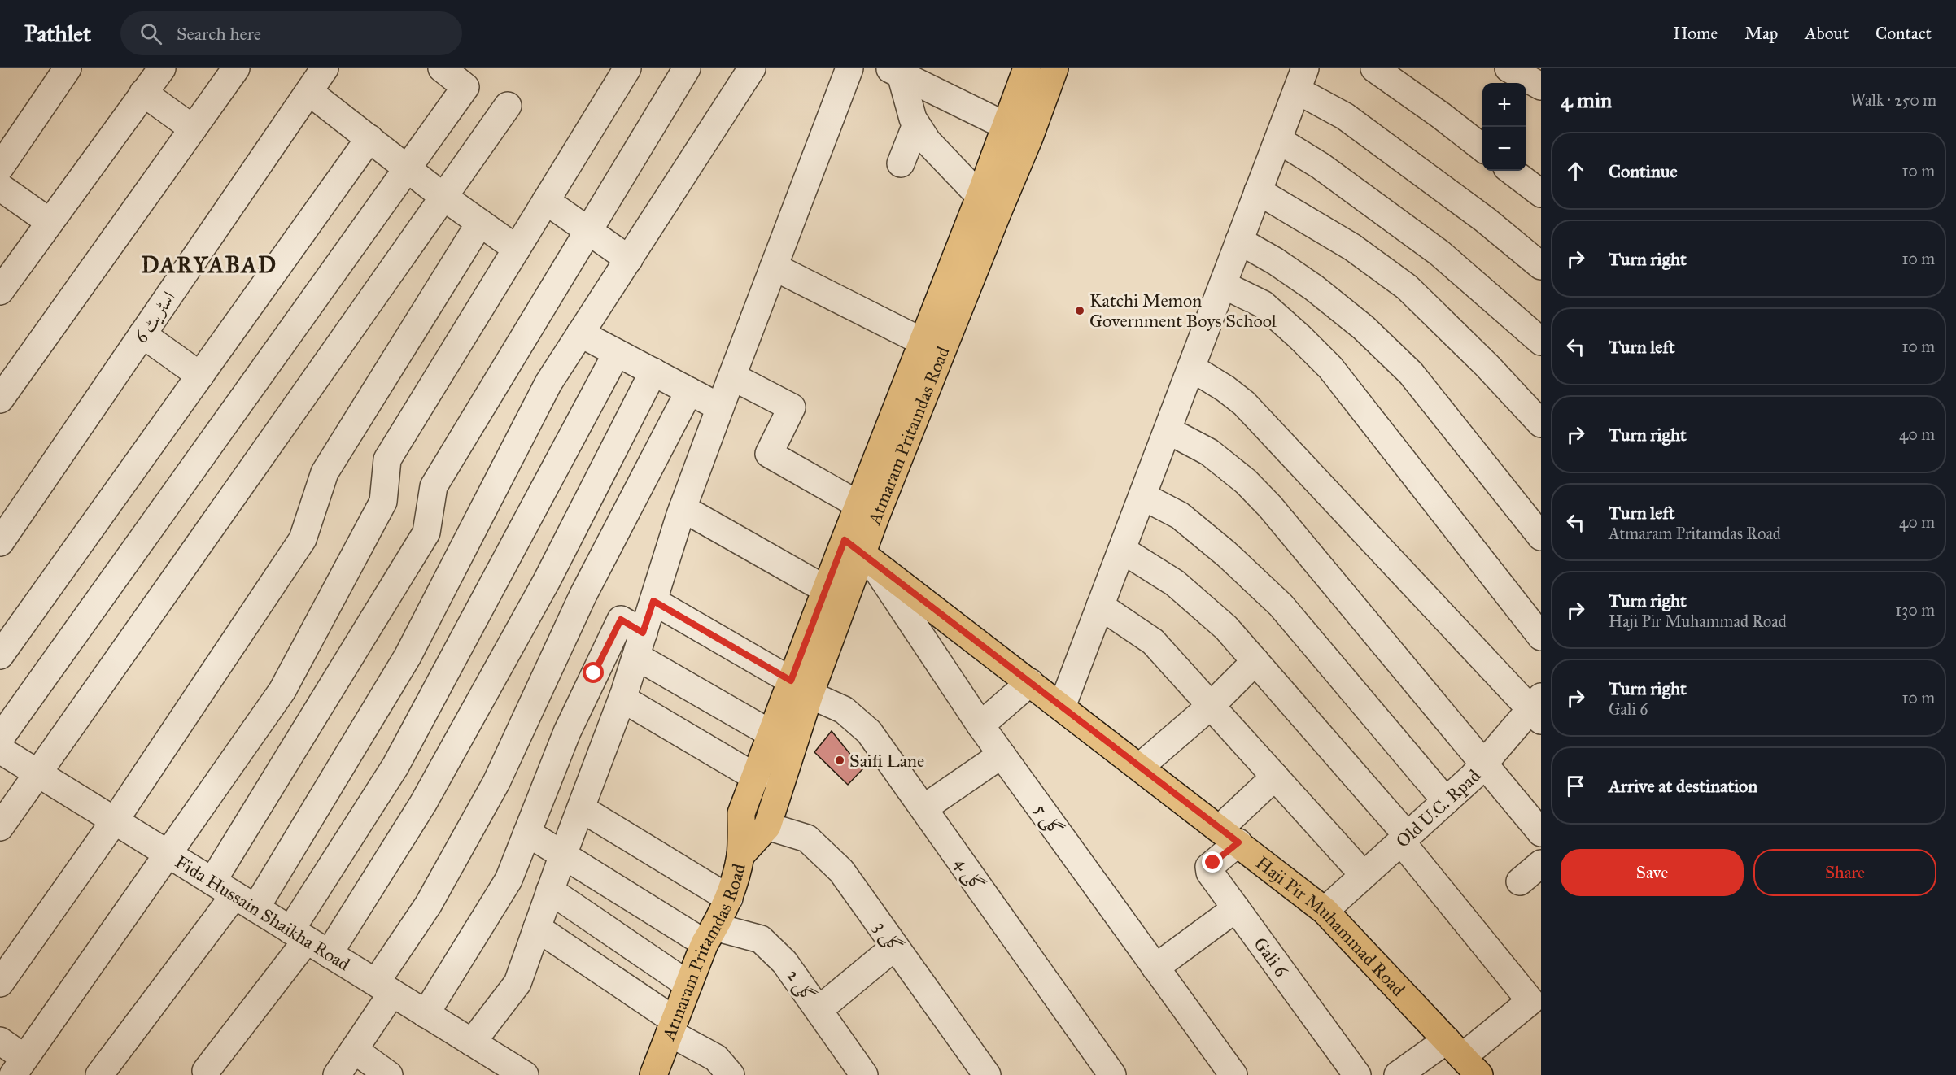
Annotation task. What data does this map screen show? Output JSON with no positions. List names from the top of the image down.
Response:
{
  "streets": {
    "main road": ["Atmaram Pritamdas Road", "Haji Pir Muhammad Road"],
    "street": [
      "اسٹریٹ 6",
      "Old U.C. Rpad",
      "گلی 5",
      "گلی 4",
      "Fida Hussain Shaikha Road",
      "گلی 3",
      "Gali 6",
      "گلی 2"
    ]
  },
  "crossings": [
    ["Atmaram Pritamdas Road", "گلی 5"],
    ["Atmaram Pritamdas Road", "گلی 4"],
    ["Atmaram Pritamdas Road", "Haji Pir Muhammad Road"],
    ["Atmaram Pritamdas Road", "گلی 3"],
    ["Atmaram Pritamdas Road", "گلی 2"],
    ["Old U.C. Rpad", "Haji Pir Muhammad Road"],
    ["گلی 5", "Haji Pir Muhammad Road"],
    ["Haji Pir Muhammad Road", "Gali 6"]
  ],
  "districts": ["DARYABAD"],
  "places": ["Katchi Memon Government Boys School", "Saifi Lane"],
  "page": {
    "header": "Pathlet",
    "search": "Search here",
    "nav": [
      "Home",
      "Map",
      "About",
      "Contact"
    ],
    "heading": ["4 min", "Walk · 250 m"],
    "map_buttons": ["+", "−"],
    "list": [
      ["Continue", "10 m"],
      ["Turn right", "10 m"],
      ["Turn left", "10 m"],
      ["Turn right", "40 m"],
      ["Turn left", "Atmaram Pritamdas Road", "40 m"],
      ["Turn right", "Haji Pir Muhammad Road", "130 m"],
      ["Turn right", "Gali 6", "10 m"],
      "Arrive at destination"
    ],
    "buttons": ["Save", "Share"]
  }
}
